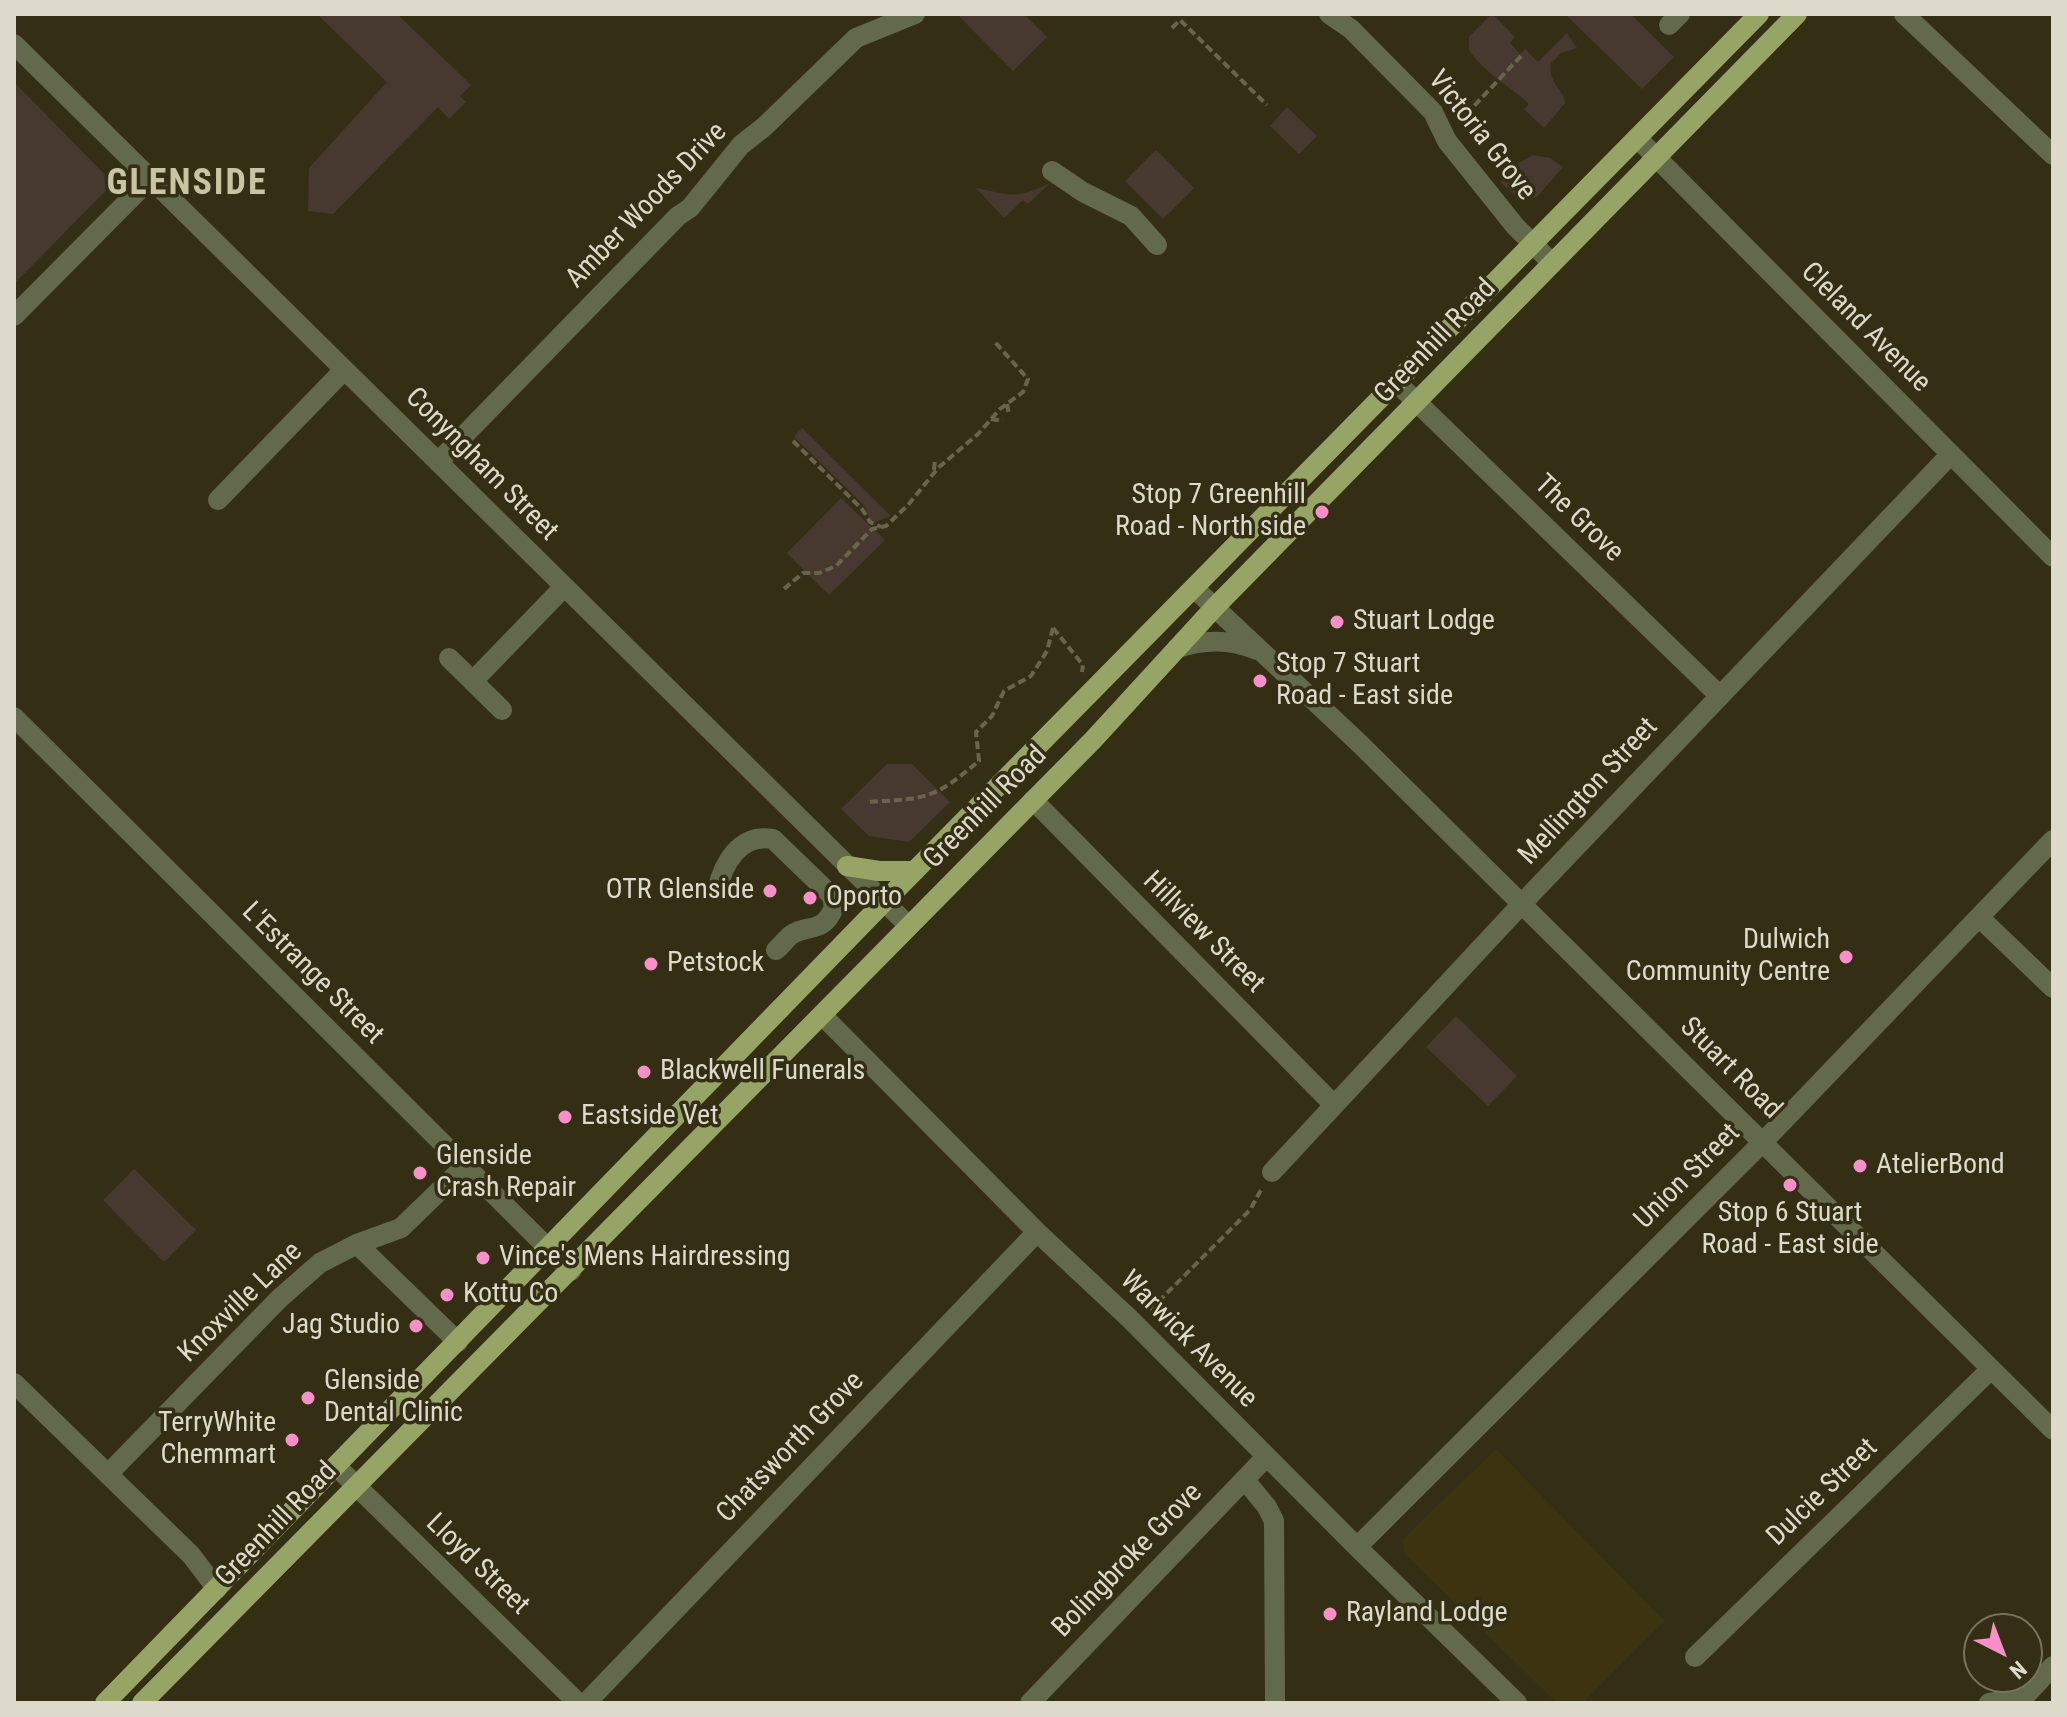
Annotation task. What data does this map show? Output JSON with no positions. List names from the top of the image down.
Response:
{
  "streets": {
    "main road": ["Greenhill Road"],
    "street": [
      "Victoria Grove",
      "Amber Woods Drive",
      "Cleland Avenue",
      "Conyngham Street",
      "The Grove",
      "Mellington Street",
      "Hillview Street",
      "L'Estrange Street",
      "Stuart Road",
      "Union Street",
      "Knoxville Lane",
      "Warwick Avenue",
      "Chatsworth Grove",
      "Dulcie Street",
      "Bolingbroke Grove",
      "Lloyd Street"
    ]
  },
  "crossings": [
    ["Victoria Grove", "Greenhill Road"],
    ["Amber Woods Drive", "Conyngham Street"],
    ["Cleland Avenue", "Greenhill Road"],
    ["Cleland Avenue", "Mellington Street"],
    ["Greenhill Road", "Conyngham Street"],
    ["Greenhill Road", "The Grove"],
    ["Greenhill Road", "Hillview Street"],
    ["Greenhill Road", "L'Estrange Street"],
    ["Greenhill Road", "Stuart Road"],
    ["Greenhill Road", "Warwick Avenue"],
    ["Greenhill Road", "Lloyd Street"],
    ["The Grove", "Mellington Street"],
    ["Mellington Street", "Hillview Street"],
    ["Mellington Street", "Stuart Road"],
    ["L'Estrange Street", "Knoxville Lane"],
    ["Stuart Road", "Union Street"],
    ["Stuart Road", "Dulcie Street"],
    ["Union Street", "Warwick Avenue"],
    ["Warwick Avenue", "Chatsworth Grove"],
    ["Warwick Avenue", "Bolingbroke Grove"]
  ],
  "districts": ["GLENSIDE"],
  "places": [
    "Stop 7 Greenhill Road - North side",
    "Stuart Lodge",
    "Stop 7 Stuart Road - East side",
    "OTR Glenside",
    "Oporto",
    "Dulwich Community Centre",
    "Petstock",
    "Blackwell Funerals",
    "Eastside Vet",
    "AtelierBond",
    "Glenside Crash Repair",
    "Stop 6 Stuart Road - East side",
    "Vince's Mens Hairdressing",
    "Kottu Co",
    "Jag Studio",
    "Glenside Dental Clinic",
    "TerryWhite Chemmart",
    "Rayland Lodge"
  ],
  "north": "bottom right"
}
